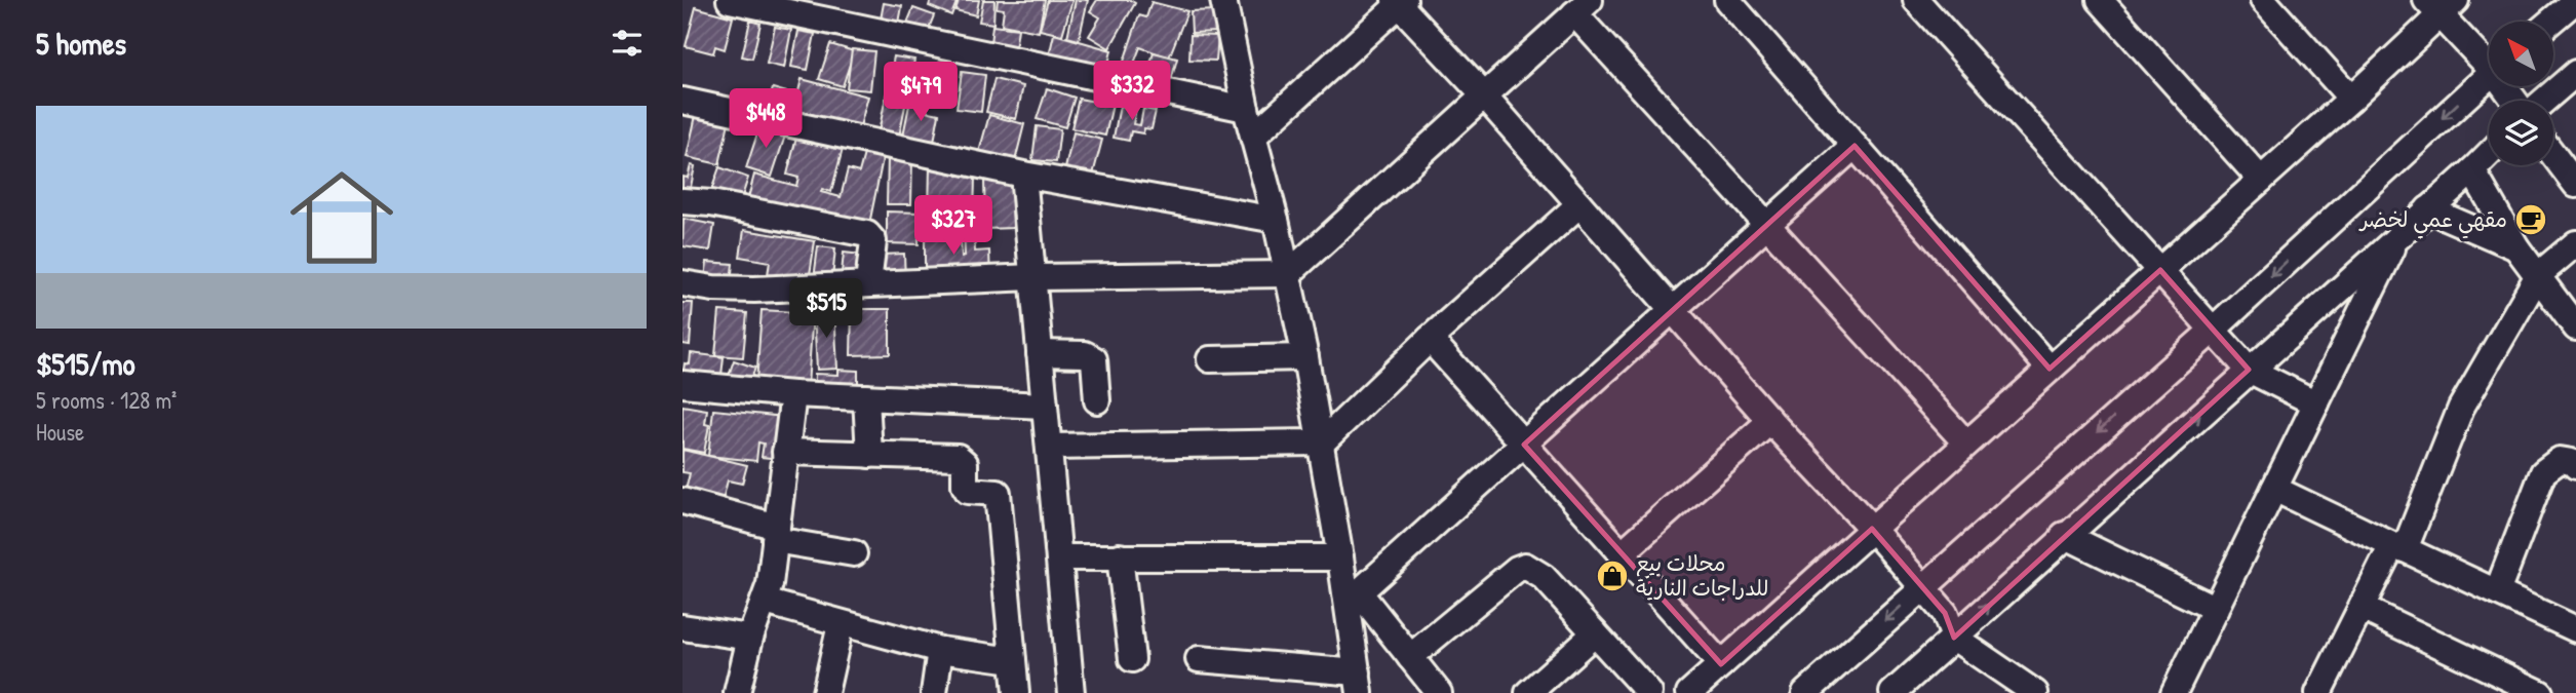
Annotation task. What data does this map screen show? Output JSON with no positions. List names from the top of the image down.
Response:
{
  "places": {
    "cafe": ["مقهي عمي لخضر"],
    "shop": ["محلات بيع للدراجات النارية"]
  },
  "north": "top left",
  "page": {
    "heading": "5 homes",
    "price": [
      "$332",
      "$479",
      "$448",
      "$327",
      "$515"
    ],
    "list": [
      {
        "name": "$515/mo",
        "note": "5 rooms · 128 m² · House"
      }
    ]
  }
}
